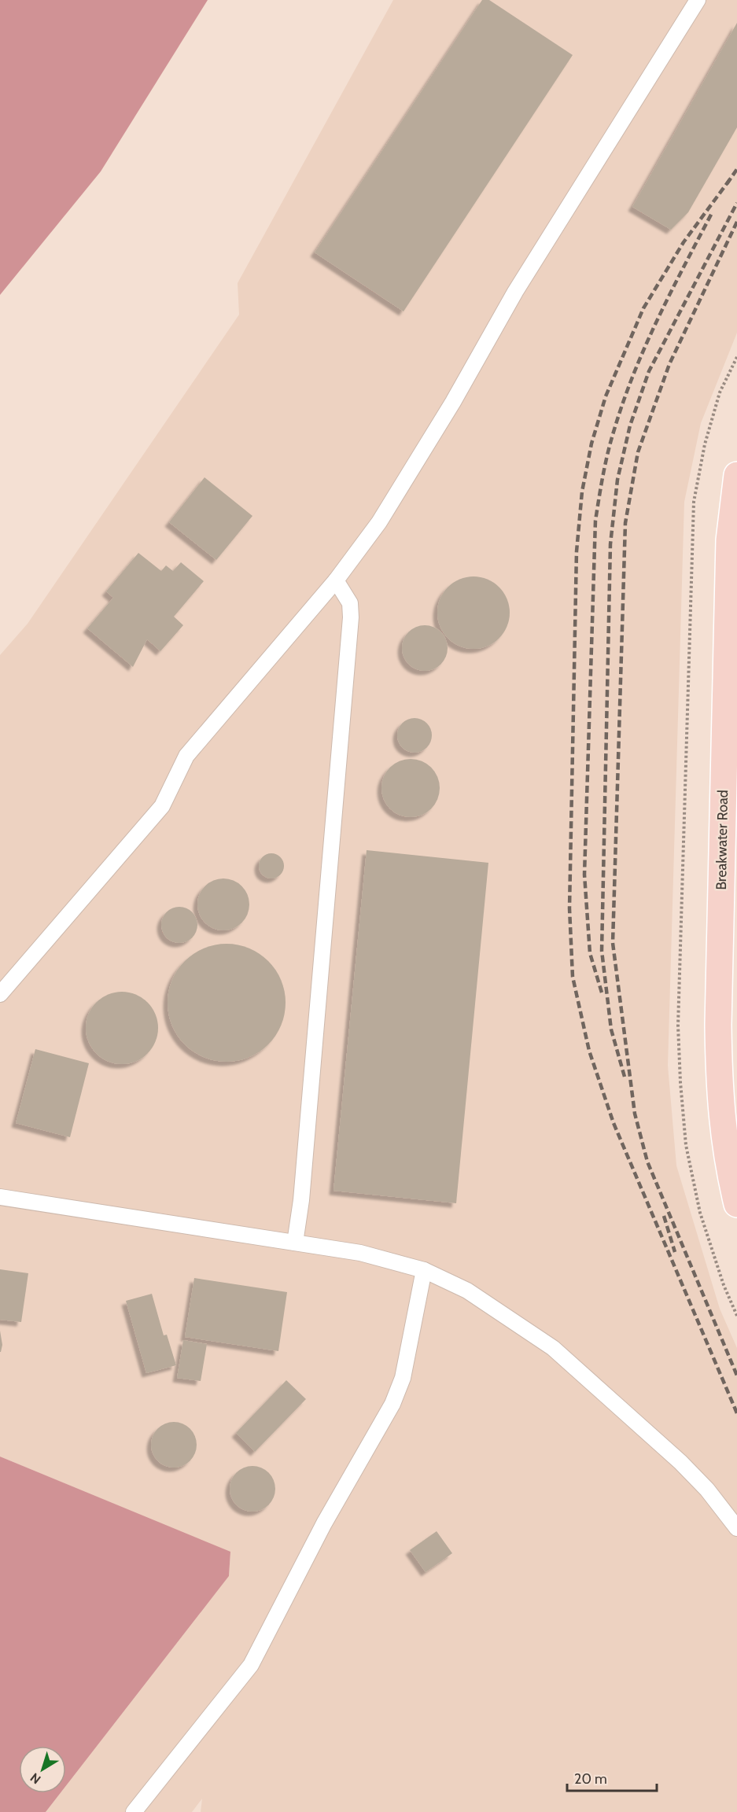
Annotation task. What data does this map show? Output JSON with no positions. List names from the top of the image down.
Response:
{
  "streets": {
    "highway": ["Breakwater Road"]
  },
  "scale_bar": "20 m",
  "north": "bottom left"
}
